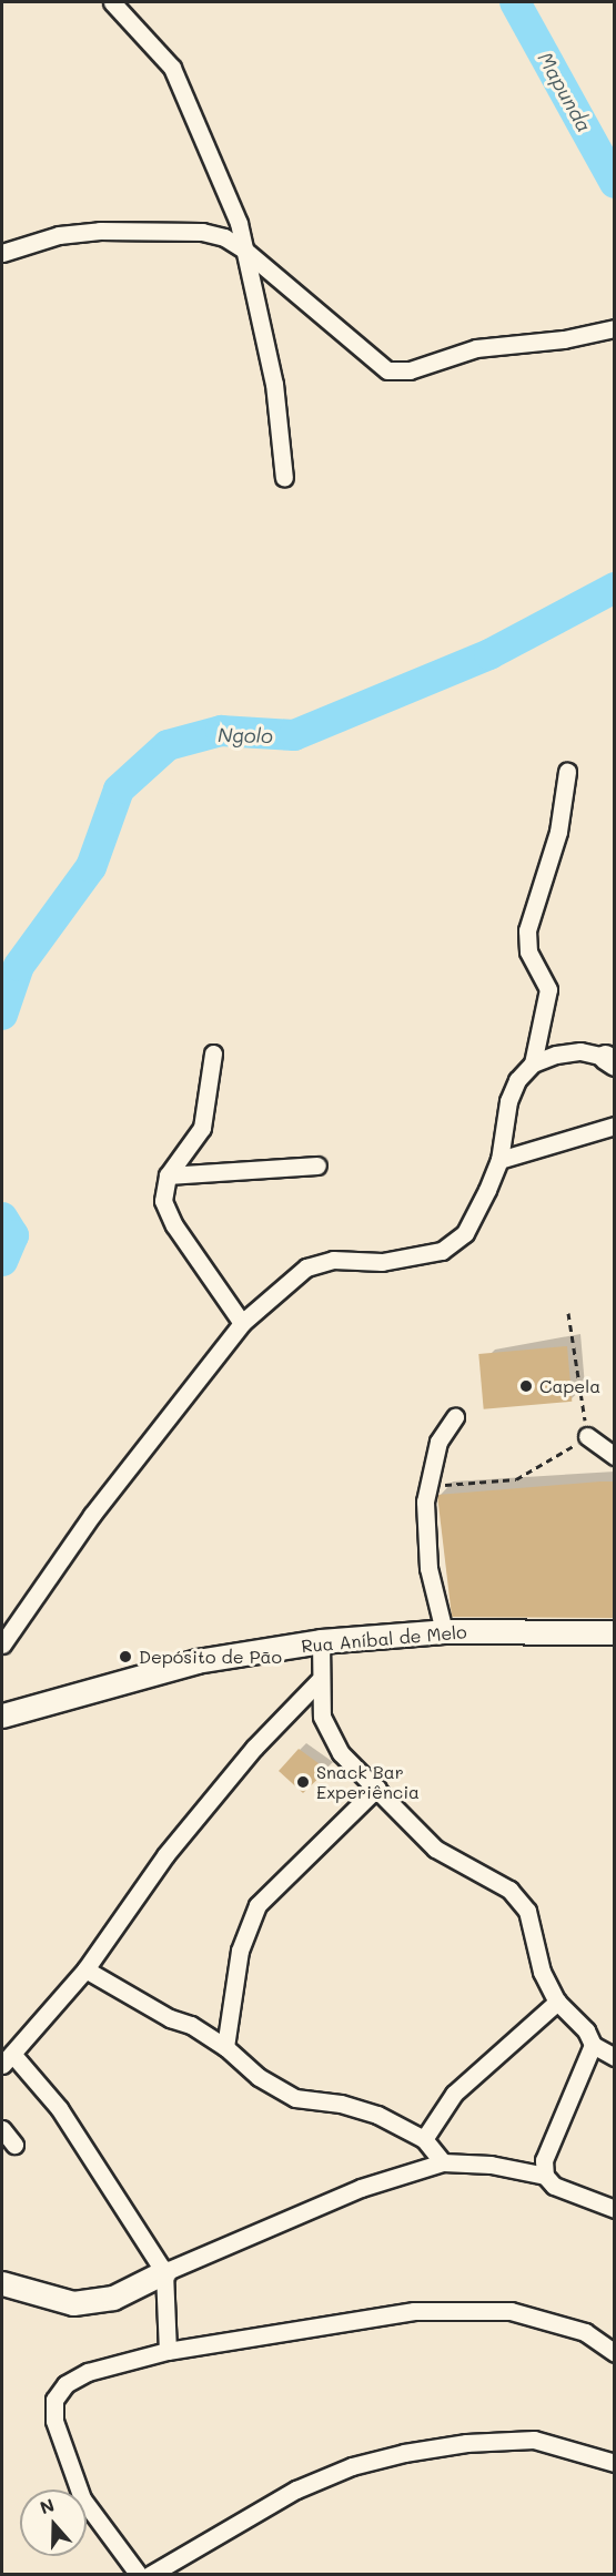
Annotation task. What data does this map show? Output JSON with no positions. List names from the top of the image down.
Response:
{
  "streets": {
    "street": ["Rua Aníbal de Melo"]
  },
  "water": ["Mapunda", "Ngolo"],
  "places": ["Capela", "Depósito de Pão", "Snack Bar Experiência"],
  "north": "top"
}
